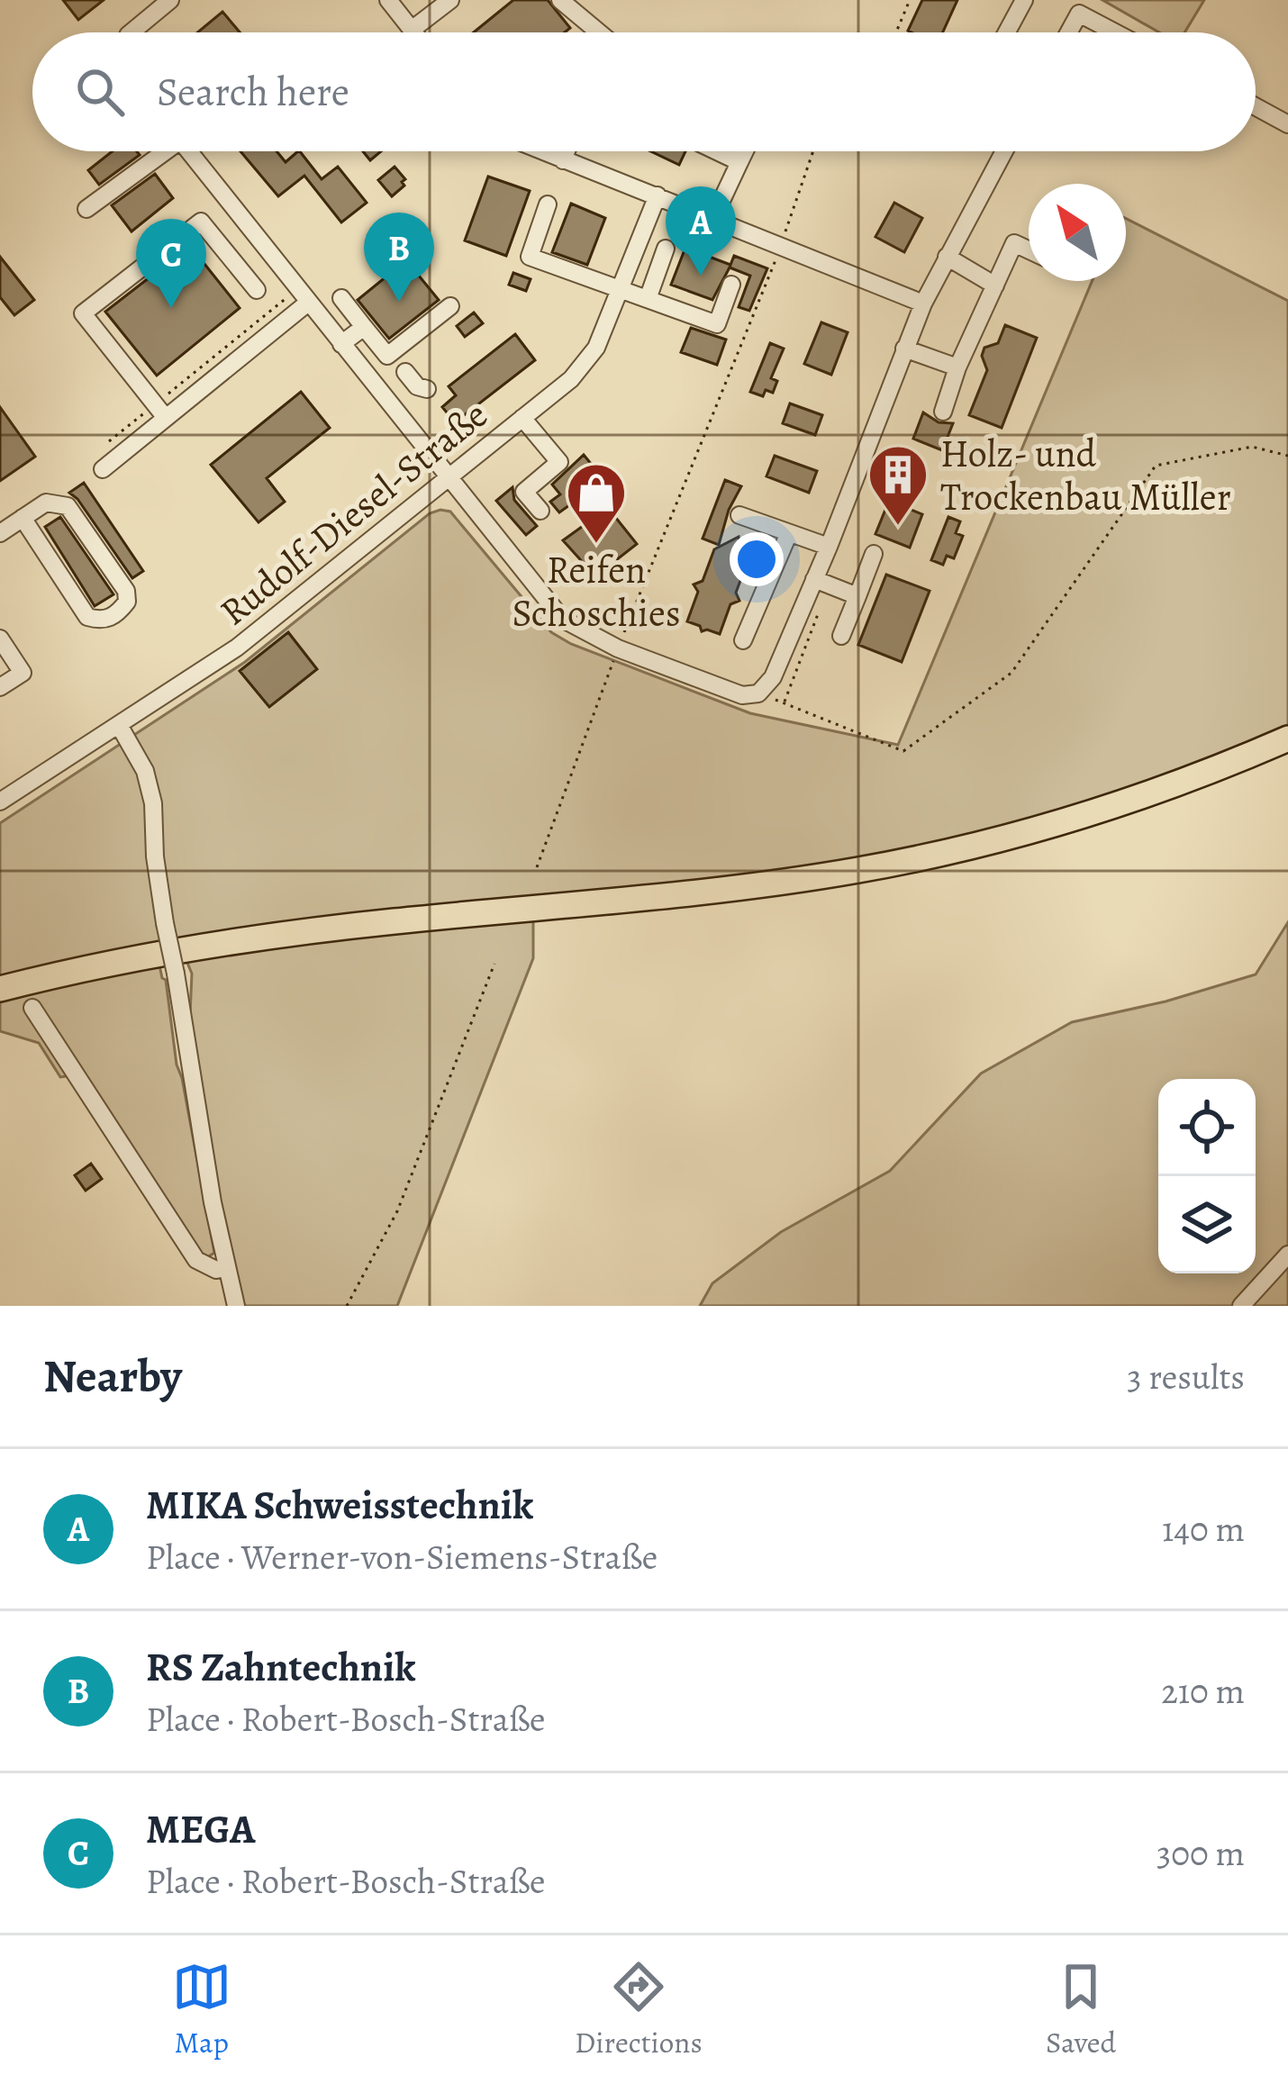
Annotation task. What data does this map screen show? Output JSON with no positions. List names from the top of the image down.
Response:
{
  "streets": {
    "street": ["Rudolf-Diesel-Straße"]
  },
  "places": {
    "building": ["Holz- und Trockenbau Müller"],
    "shop": ["Reifen Schoschies"]
  },
  "north": "top left",
  "page": {
    "search": "Search here",
    "pins": ["A", "B", "C"],
    "heading": ["Nearby", "3 results"],
    "list": [
      {
        "mark": "A",
        "name": "MIKA Schweisstechnik",
        "note": "Place · Werner-von-Siemens-Straße",
        "value": "140 m"
      },
      {
        "mark": "B",
        "name": "RS Zahntechnik",
        "note": "Place · Robert-Bosch-Straße",
        "value": "210 m"
      },
      {
        "mark": "C",
        "name": "MEGA",
        "note": "Place · Robert-Bosch-Straße",
        "value": "300 m"
      }
    ],
    "nav": ["Map", "Directions", "Saved"]
  }
}
